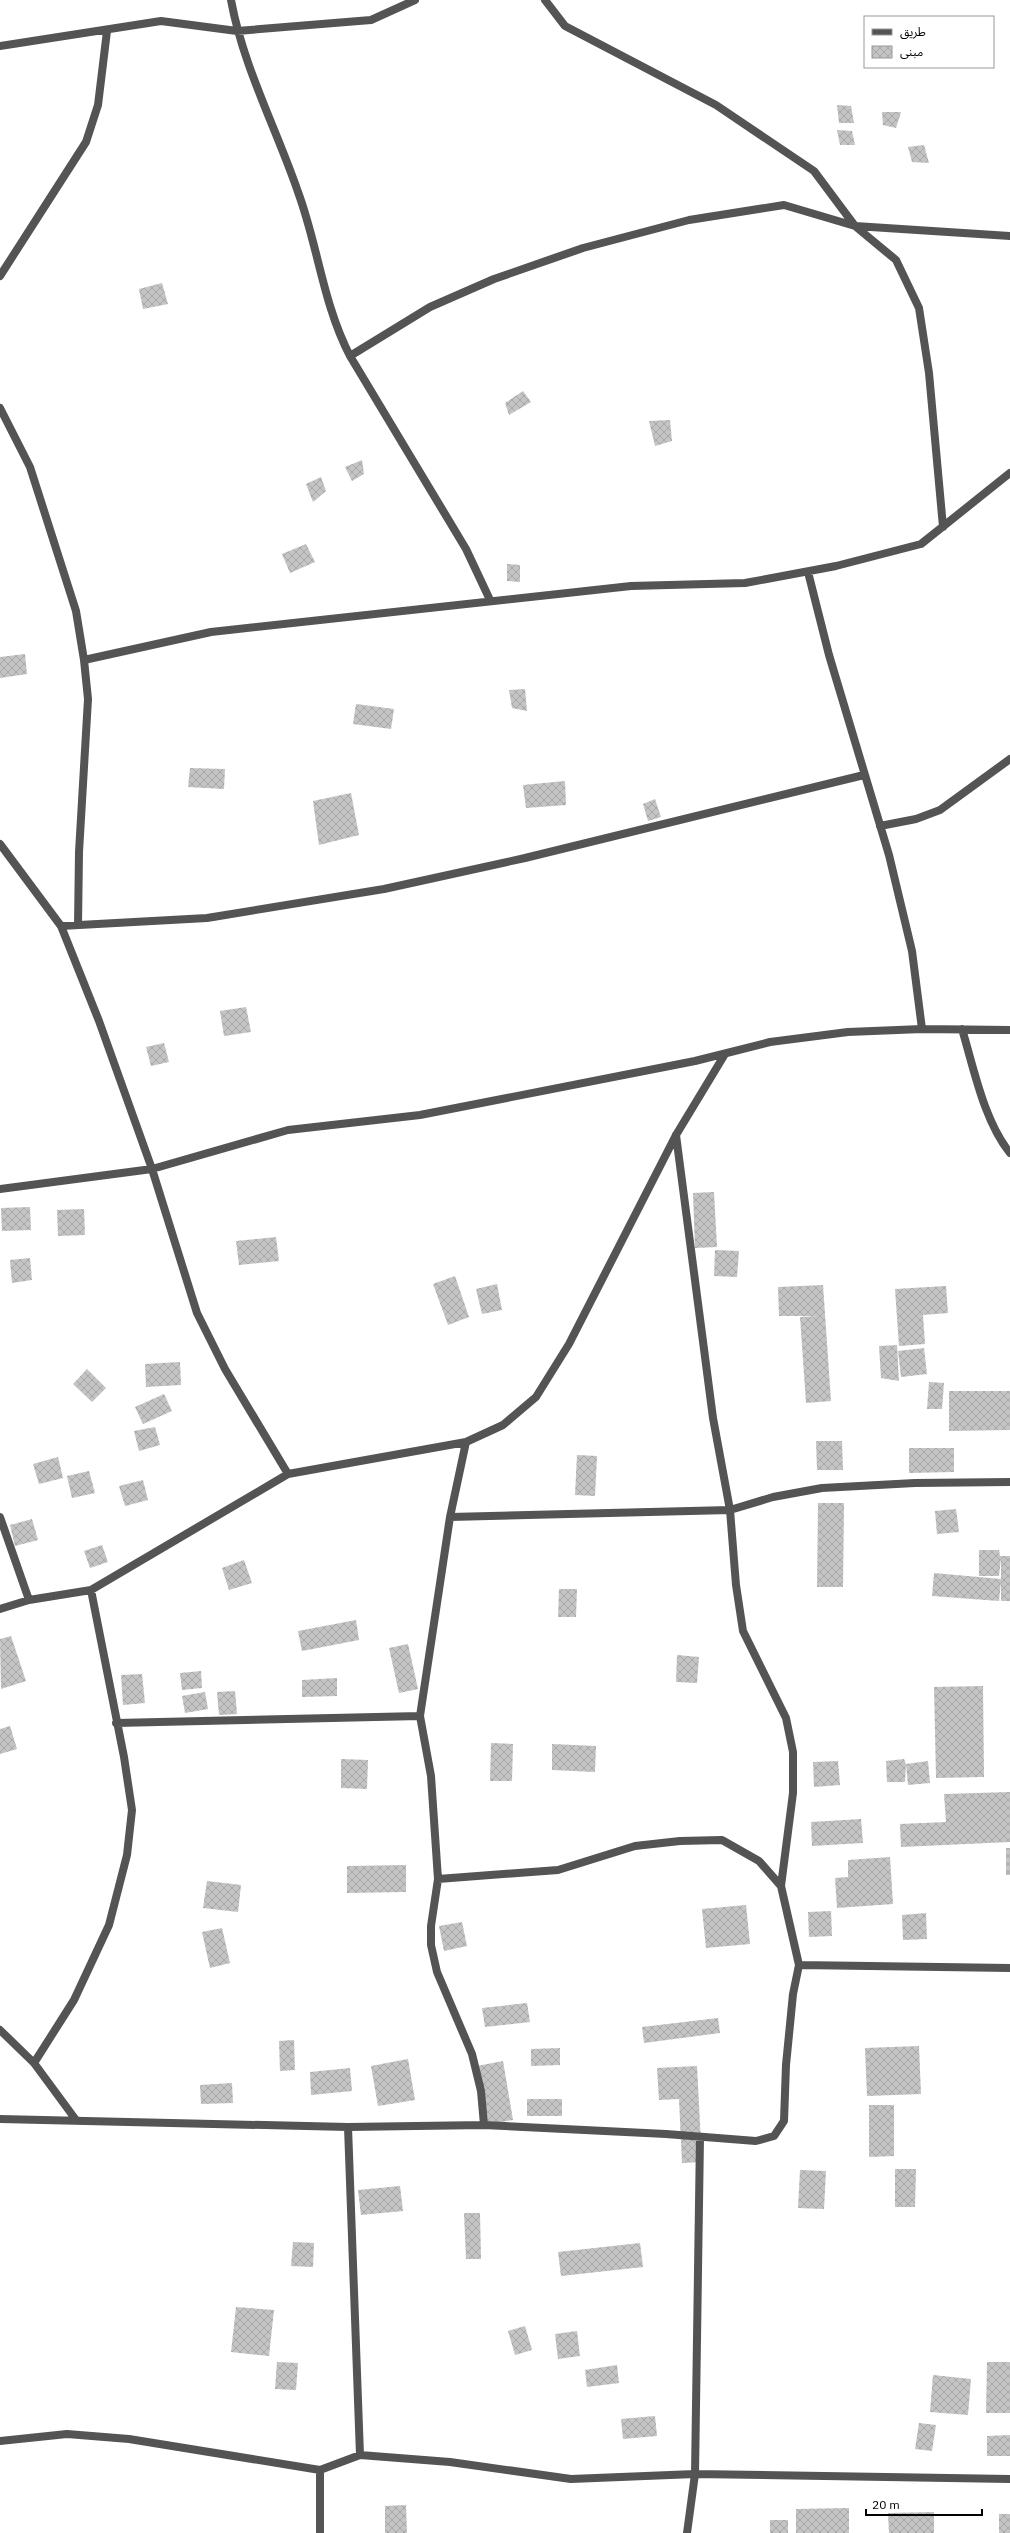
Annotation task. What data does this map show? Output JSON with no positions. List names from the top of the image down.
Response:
{
  "legend": ["طريق", "مبنى"],
  "scale_bar": "20 m"
}
